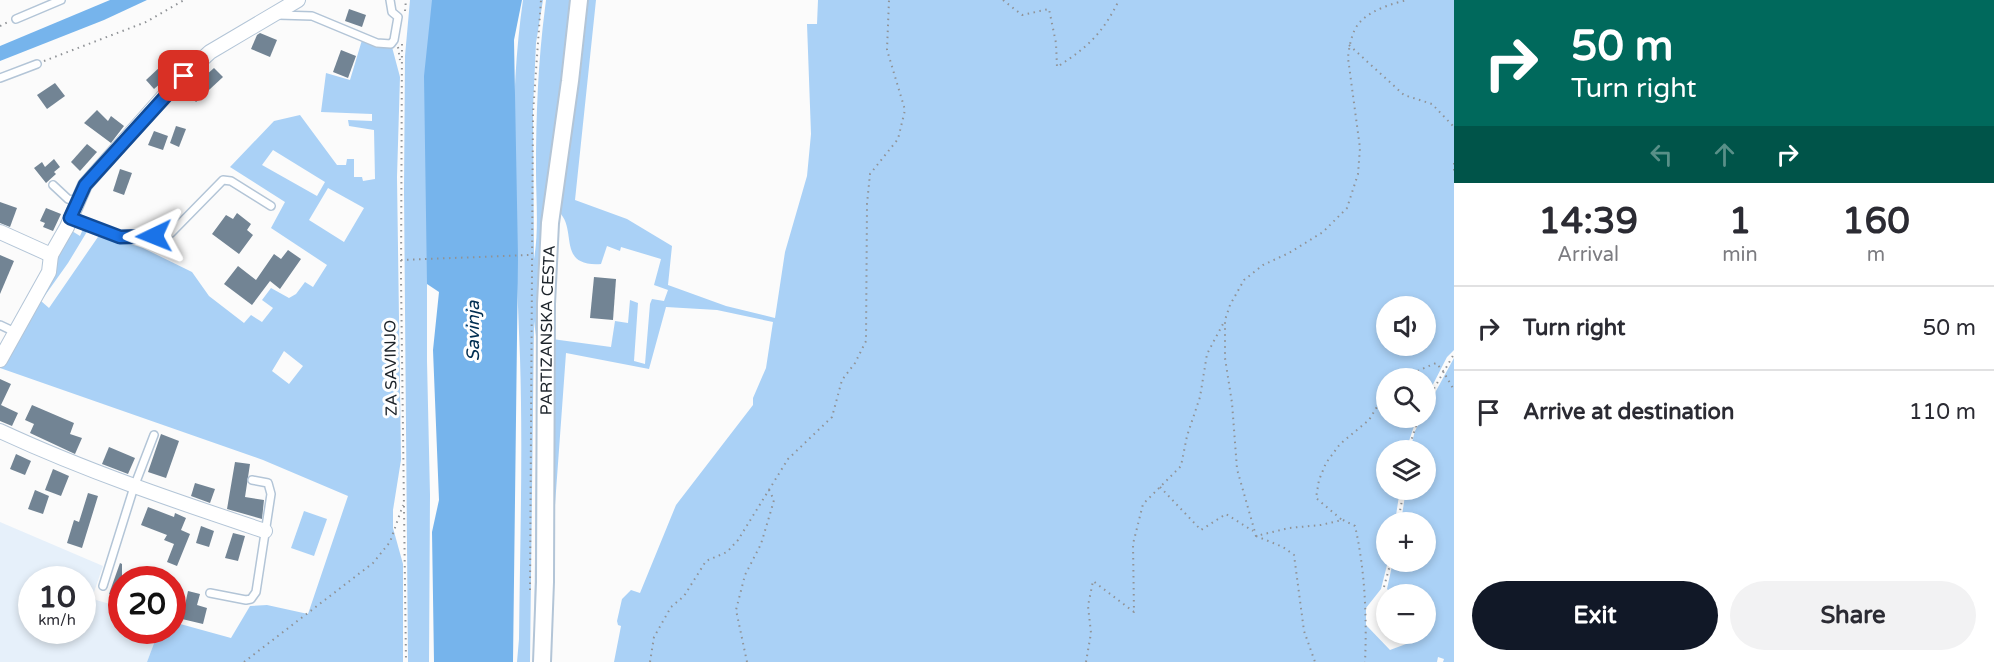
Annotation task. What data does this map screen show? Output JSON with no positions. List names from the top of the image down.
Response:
{
  "streets": {
    "street": ["PARTIZANSKA CESTA"],
    "path": ["ZA SAVINJO"]
  },
  "water": ["Savinja"],
  "page": {
    "turn": ["50 m", "Turn right"],
    "eta": [
      "14:39",
      "Arrival",
      "1",
      "min",
      "160",
      "m"
    ],
    "list": [
      {
        "name": "Turn right",
        "value": "50 m"
      },
      {
        "name": "Arrive at destination",
        "value": "110 m"
      }
    ],
    "map_buttons": ["+", "−"],
    "speed": "10 km/h",
    "limit": "20",
    "buttons": ["Exit", "Share"]
  }
}
